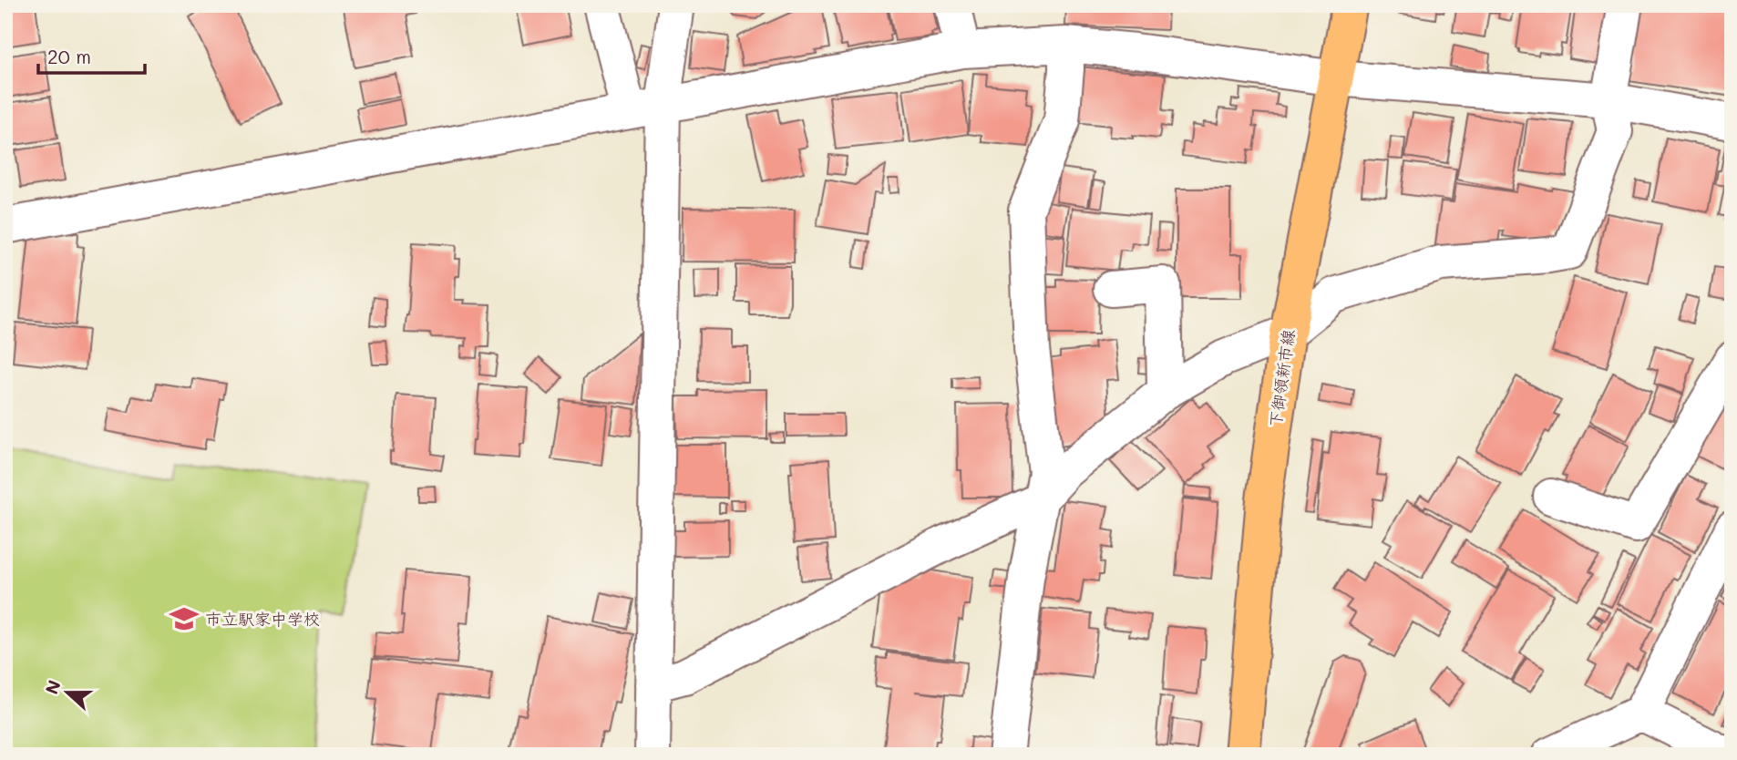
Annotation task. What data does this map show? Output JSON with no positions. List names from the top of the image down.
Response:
{
  "streets": {
    "main road": ["下御領新市線"]
  },
  "places": {
    "school or university": ["市立駅家中学校"]
  },
  "scale_bar": "20 m",
  "north": "left"
}
